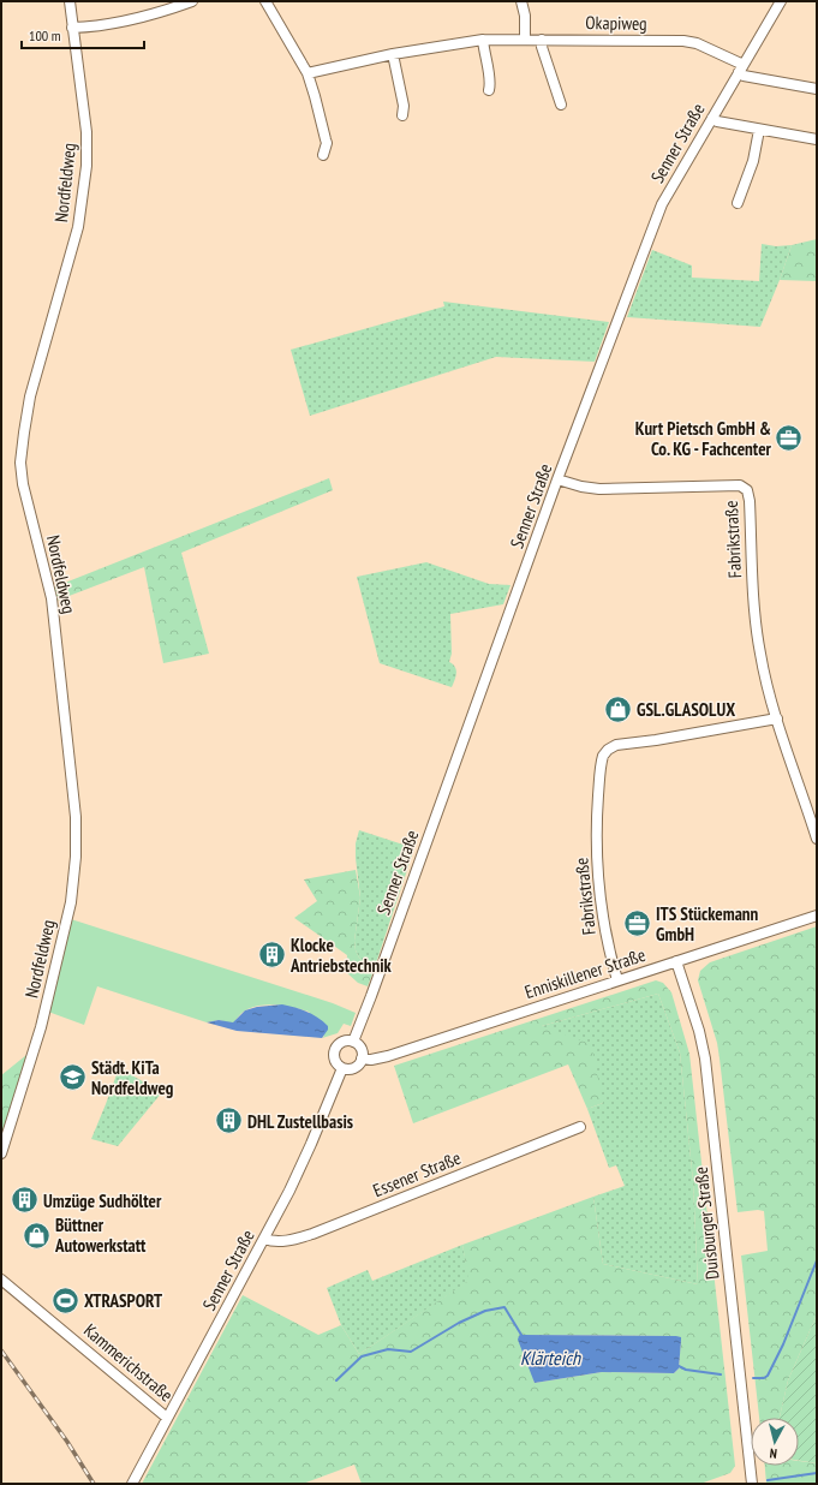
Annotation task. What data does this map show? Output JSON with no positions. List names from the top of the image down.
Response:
{
  "streets": {
    "street": [
      "Okapiweg",
      "Senner Straße",
      "Nordfeldweg",
      "Fabrikstraße",
      "Enniskillener Straße",
      "Essener Straße",
      "Duisburger Straße",
      "Kammerichstraße"
    ]
  },
  "crossings": [
    ["Okapiweg", "Senner Straße"],
    ["Senner Straße", "Fabrikstraße"],
    ["Senner Straße", "Enniskillener Straße"],
    ["Senner Straße", "Essener Straße"],
    ["Senner Straße", "Kammerichstraße"],
    ["Fabrikstraße", "Enniskillener Straße"],
    ["Enniskillener Straße", "Duisburger Straße"]
  ],
  "water": ["Klärteich"],
  "places": {
    "office": ["Kurt Pietsch GmbH & Co. KG - Fachcenter", "ITS Stückemann GmbH"],
    "shop": ["GSL.GLASOLUX", "Büttner Autowerkstatt"],
    "building": ["Klocke Antriebstechnik", "DHL Zustellbasis", "Umzüge Sudhölter"],
    "school or university": ["Städt. KiTa Nordfeldweg"],
    "sports": ["XTRASPORT"]
  },
  "scale_bar": "100 m",
  "north": "bottom"
}
